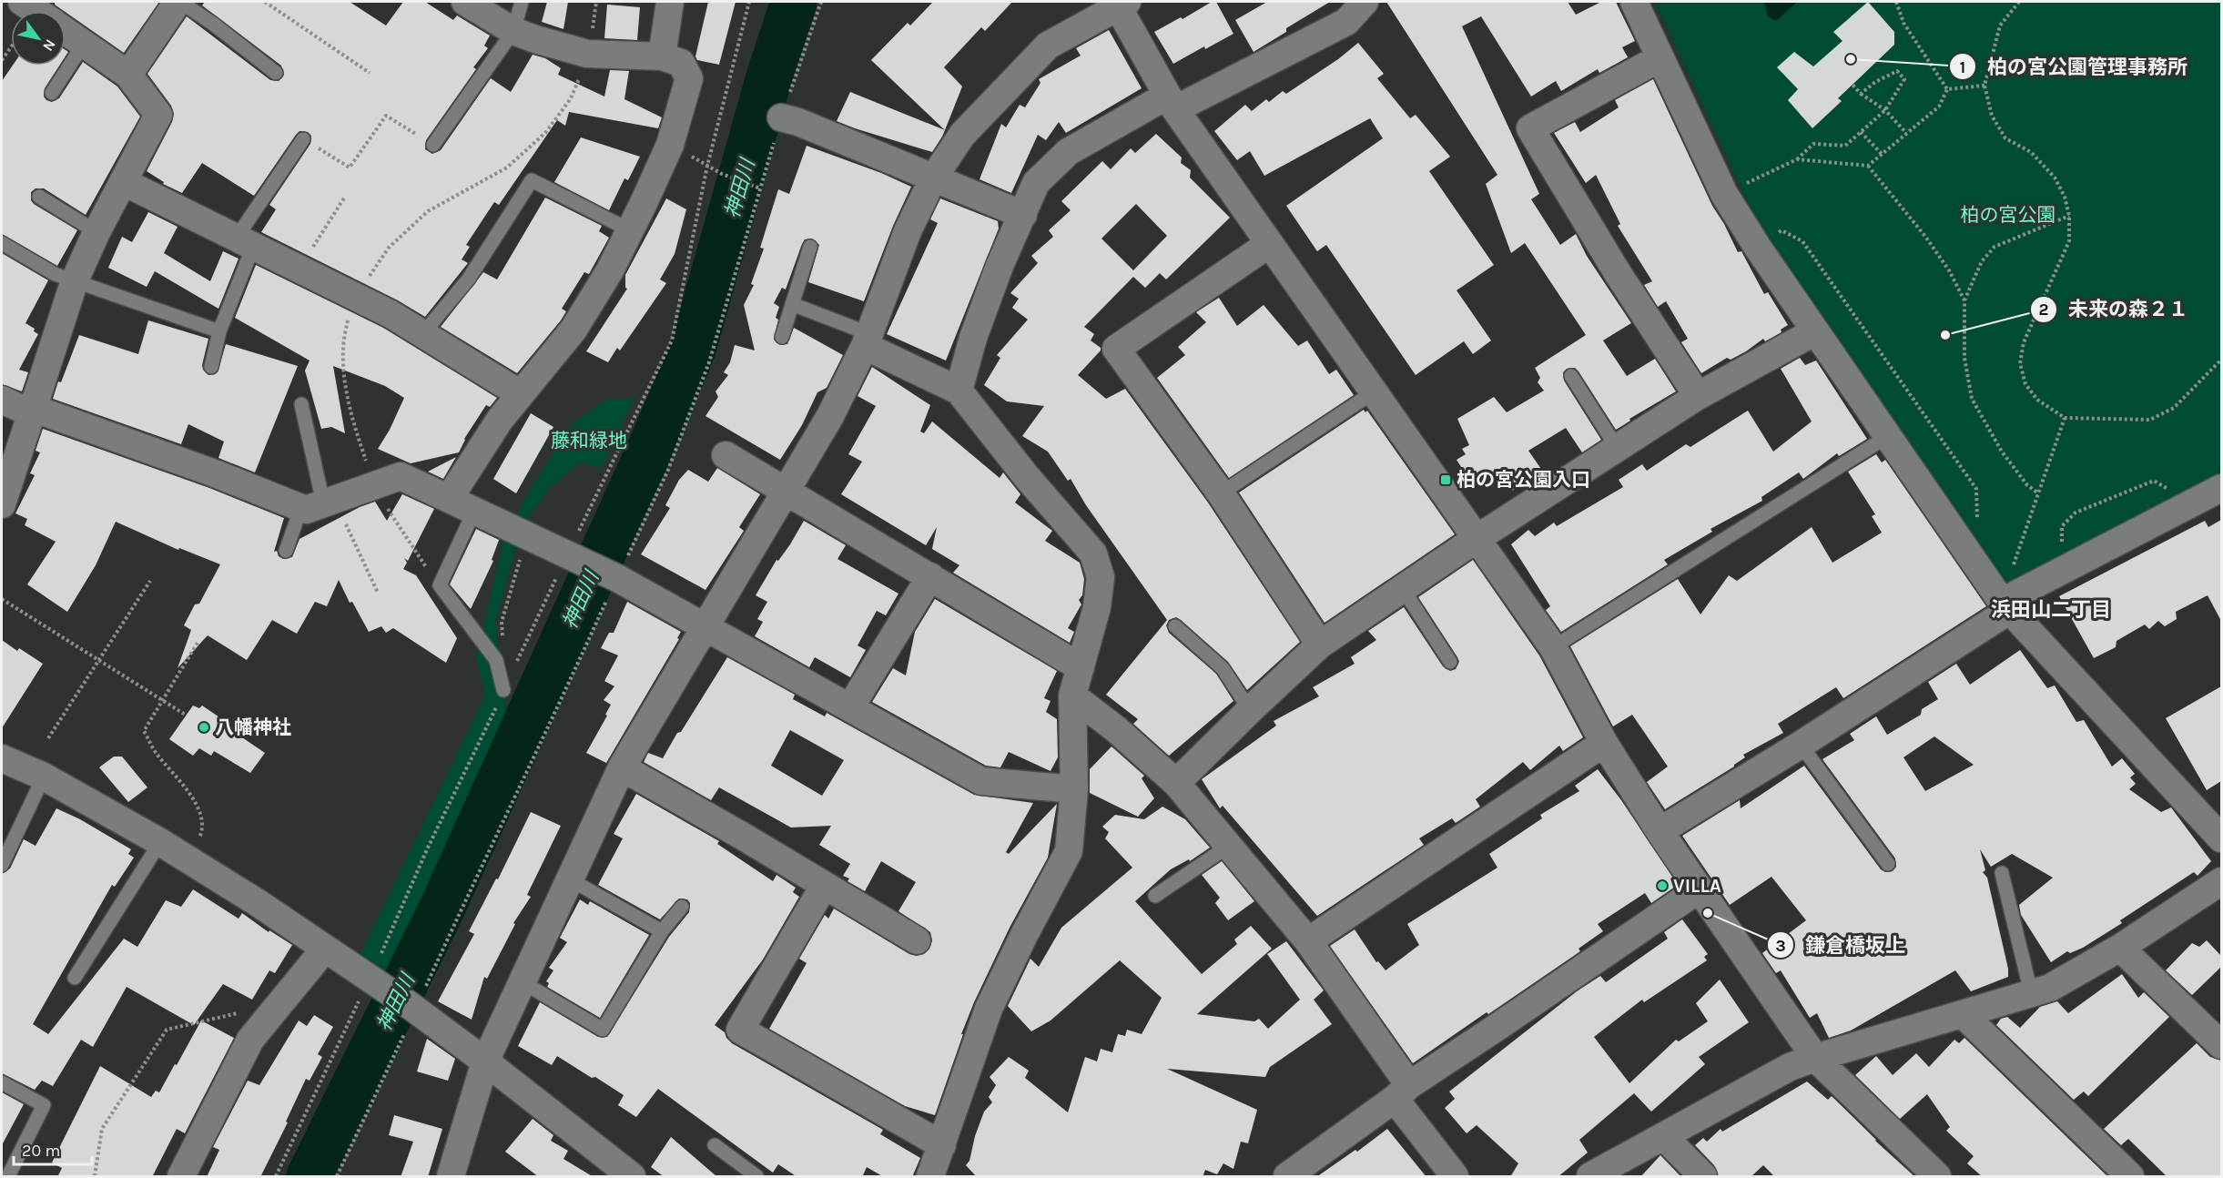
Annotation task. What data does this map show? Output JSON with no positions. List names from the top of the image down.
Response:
{
  "districts": ["浜田山二丁目"],
  "water": ["神田川"],
  "parks": ["柏の宮公園", "藤和緑地"],
  "places": {
    "other": [
      "柏の宮公園管理事務所",
      "未来の森２１",
      "八幡神社",
      "VILLA",
      "鎌倉橋坂上"
    ],
    "transit": ["柏の宮公園入口"]
  },
  "scale_bar": "20 m",
  "north": "bottom right"
}
